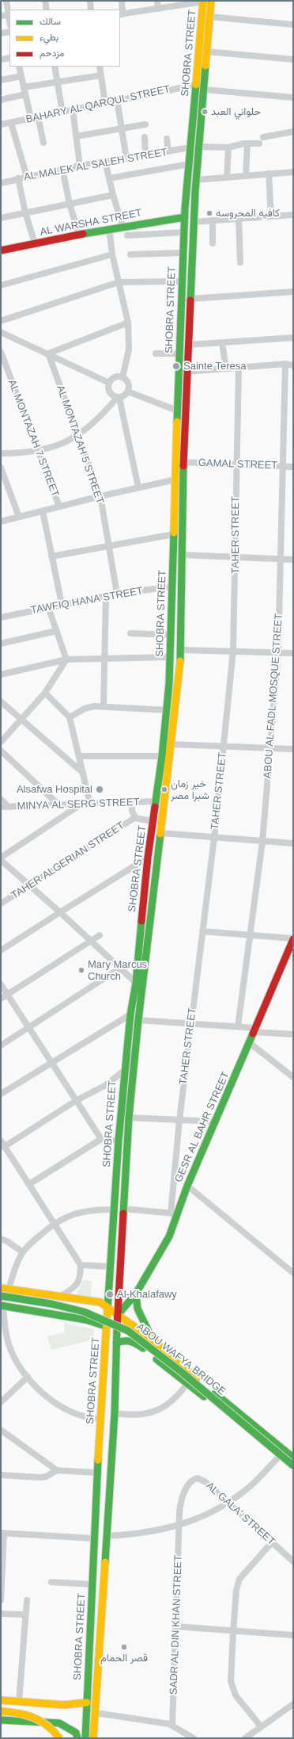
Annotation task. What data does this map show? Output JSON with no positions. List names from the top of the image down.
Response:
{
  "streets": {
    "main road": [
      "SHOBRA STREET",
      "AL WARSHA STREET",
      "GESR AL BAHR STREET",
      "ABOU WAFYA BRIDGE"
    ],
    "street": [
      "BAHARY AL QARQUL STREET",
      "AL MALEK AL SALEH STREET",
      "AL MONTAZAH 7 STREET",
      "AL MONTAZAH 5 STREET",
      "GAMAL STREET",
      "TAHER STREET",
      "TAWFIQ HANA STREET",
      "ABOU AL FADL MOSQUE STREET",
      "MINYA AL SERG STREET",
      "TAHER ALGERIAN STREET",
      "AL GALA' STREET",
      "SADR AL DIN KHAN STREET"
    ]
  },
  "crossings": [
    ["SHOBRA STREET", "BAHARY AL QARQUL STREET"],
    ["SHOBRA STREET", "AL MALEK AL SALEH STREET"],
    ["SHOBRA STREET", "AL WARSHA STREET"],
    ["SHOBRA STREET", "GAMAL STREET"],
    ["SHOBRA STREET", "TAWFIQ HANA STREET"],
    ["SHOBRA STREET", "MINYA AL SERG STREET"],
    ["SHOBRA STREET", "TAHER ALGERIAN STREET"],
    ["SHOBRA STREET", "GESR AL BAHR STREET"],
    ["AL MONTAZAH 5 STREET", "TAWFIQ HANA STREET"],
    ["GAMAL STREET", "TAHER STREET"],
    ["GAMAL STREET", "ABOU AL FADL MOSQUE STREET"],
    ["TAHER STREET", "GESR AL BAHR STREET"],
    ["AL GALA' STREET", "SADR AL DIN KHAN STREET"]
  ],
  "places": [
    "حلواني العبد",
    "كافيه المحروسه",
    "Sainte Teresa",
    "Alsafwa Hospital",
    "خير زمان شبرا مصر",
    "Mary Marcus Church",
    "Al-Khalafawy",
    "قصر الحمام"
  ],
  "legend": ["سالك", "بطيء", "مزدحم"]
}
